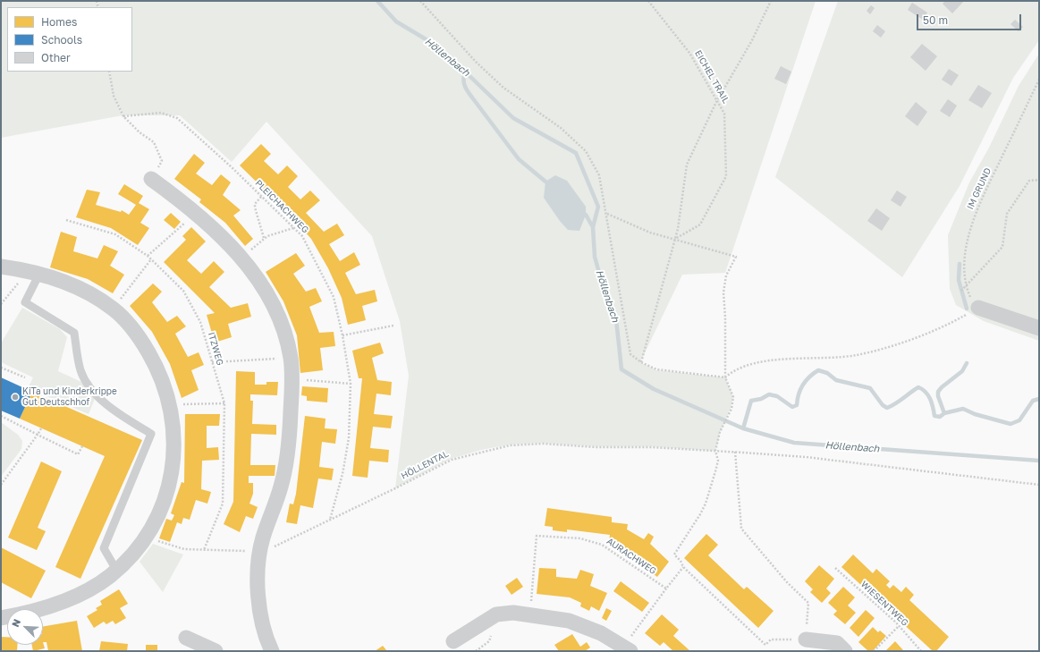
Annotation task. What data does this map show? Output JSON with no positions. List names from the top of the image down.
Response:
{
  "streets": {
    "path": [
      "EICHEL TRAIL",
      "IM GRUND",
      "PLEICHACHWEG",
      "ITZWEG",
      "HÖLLENTAL",
      "AURACHWEG",
      "WIESENTWEG"
    ]
  },
  "crossings": [
    ["PLEICHACHWEG", "HÖLLENTAL"],
    ["ITZWEG", "HÖLLENTAL"]
  ],
  "water": ["Höllenbach"],
  "places": ["KiTa und Kinderkrippe Gut Deutschhof"],
  "legend": ["Homes", "Schools", "Other"],
  "scale_bar": "50 m",
  "north": "top left"
}
